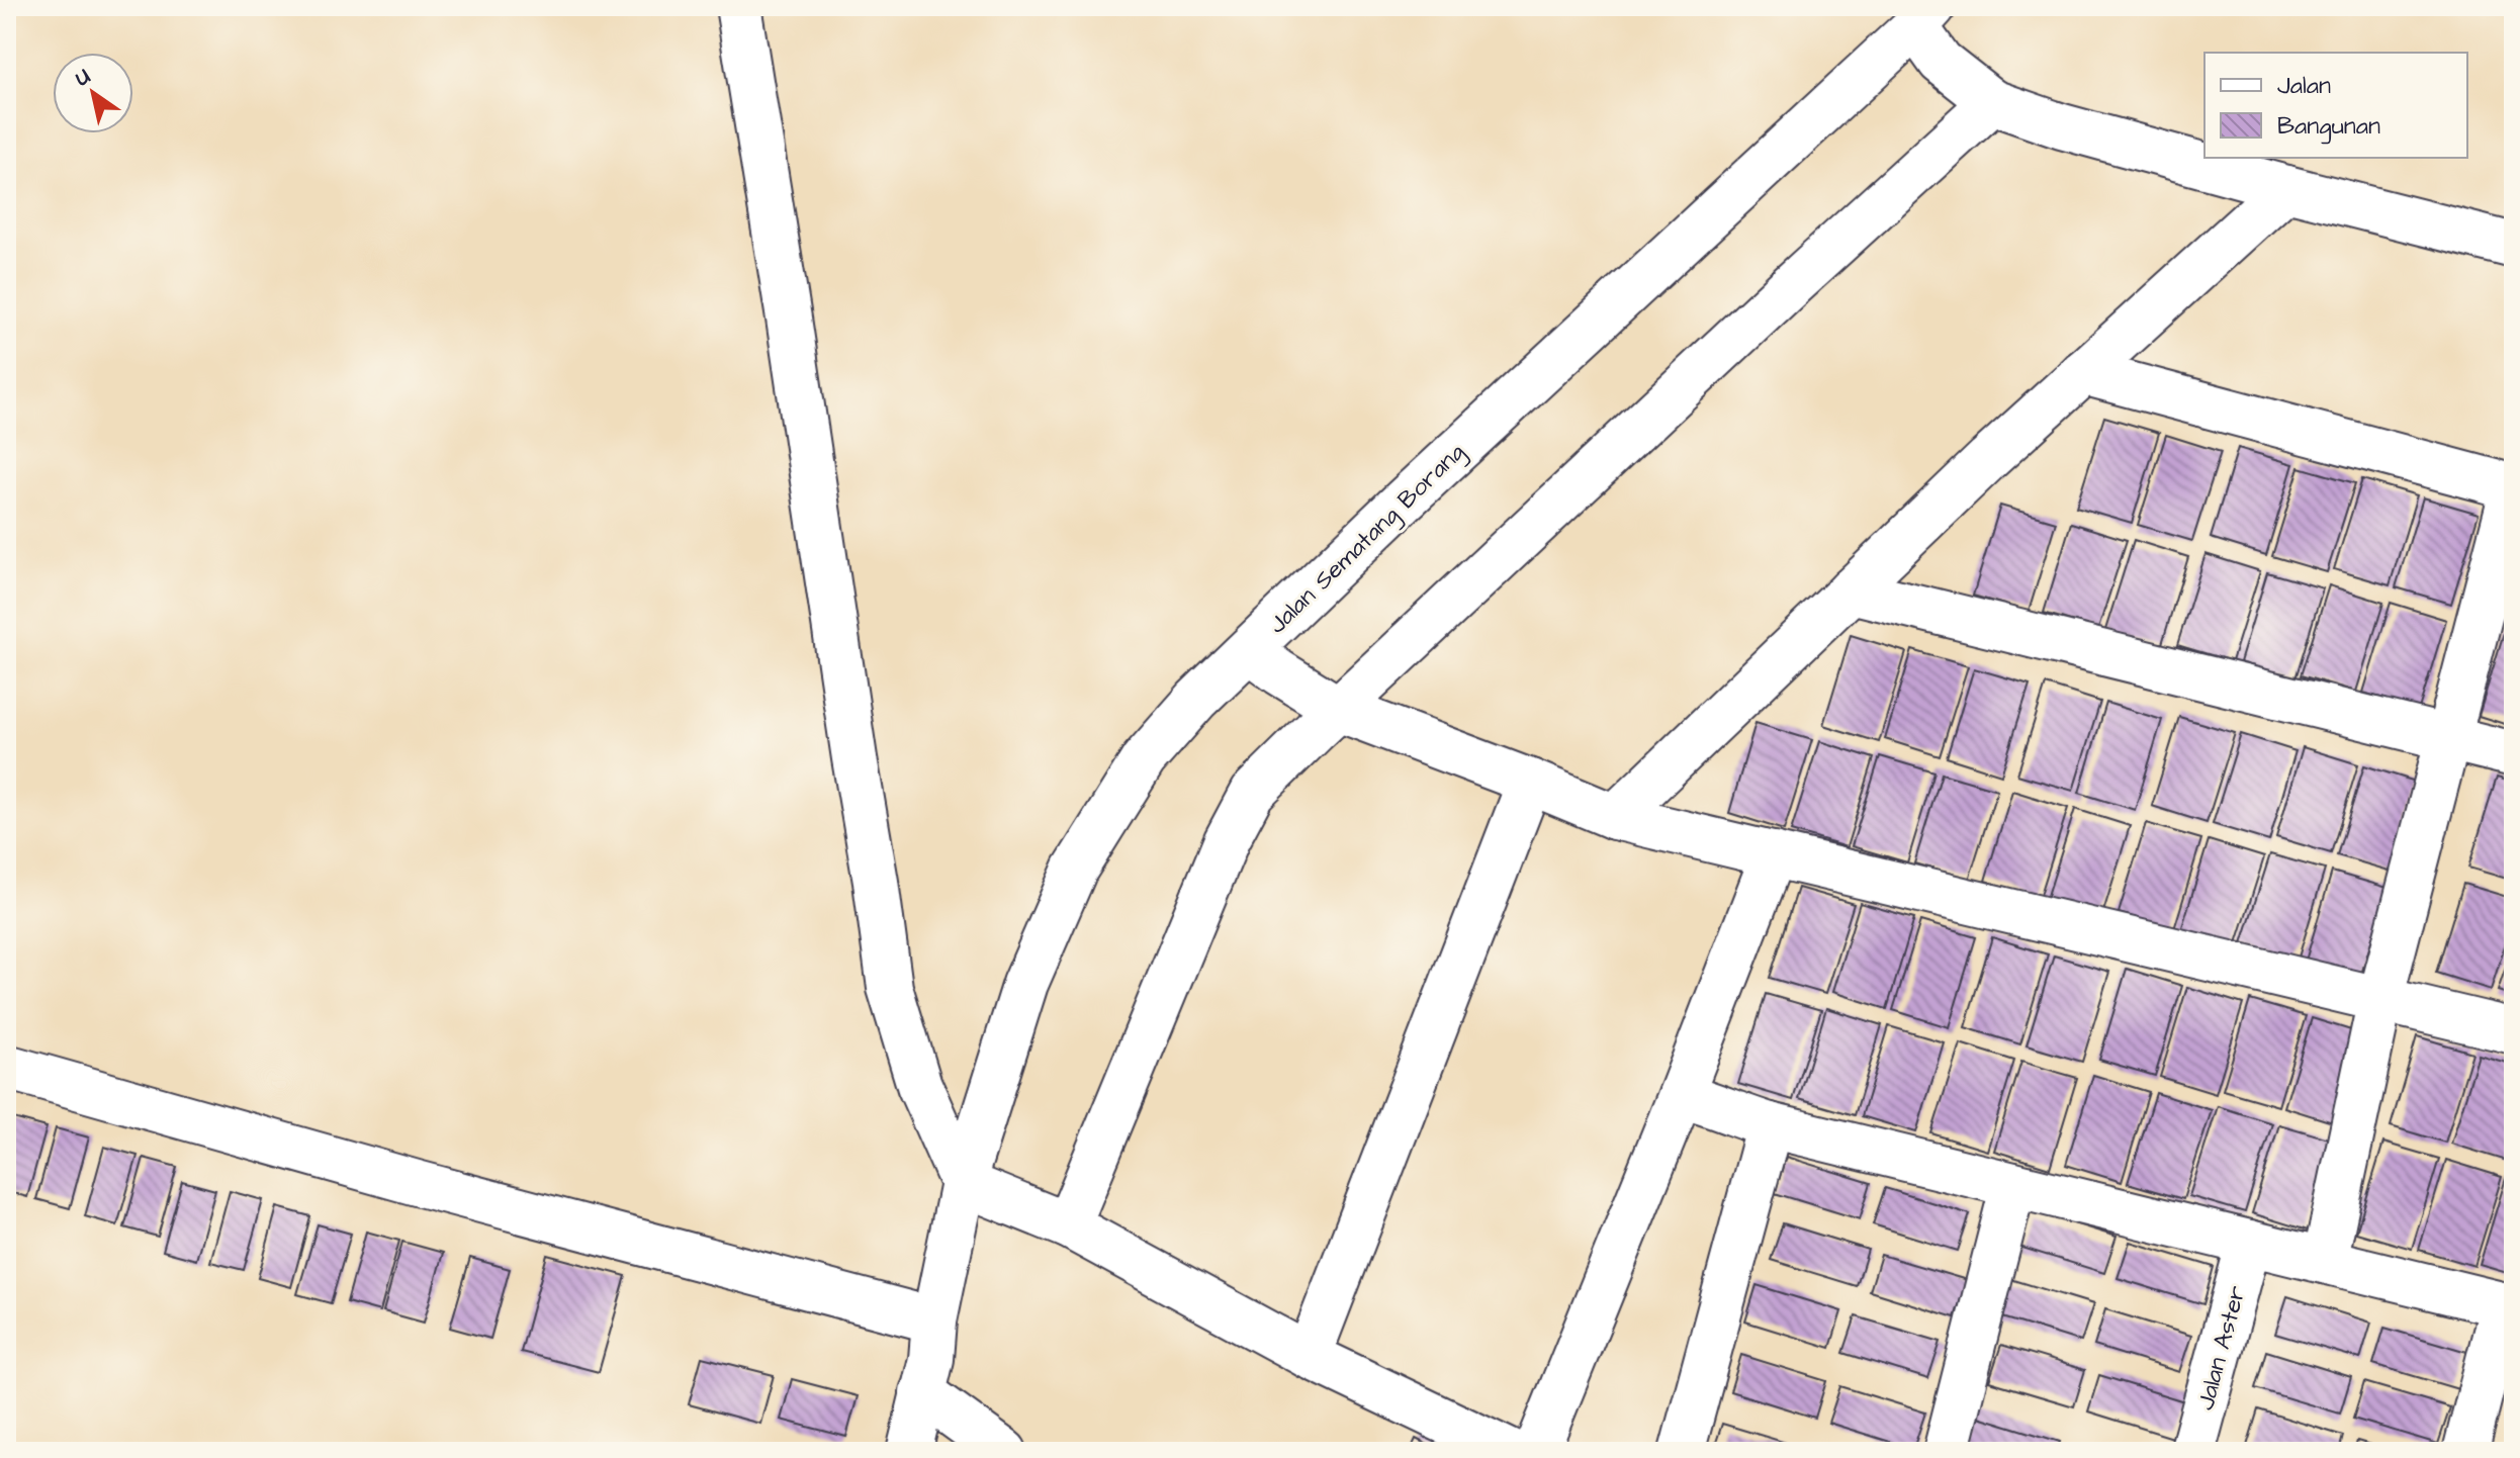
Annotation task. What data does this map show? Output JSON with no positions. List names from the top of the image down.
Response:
{
  "streets": {
    "street": ["Jalan Sematang Borang", "Jalan Aster"]
  },
  "legend": ["Jalan", "Bangunan"],
  "north": "top left"
}
